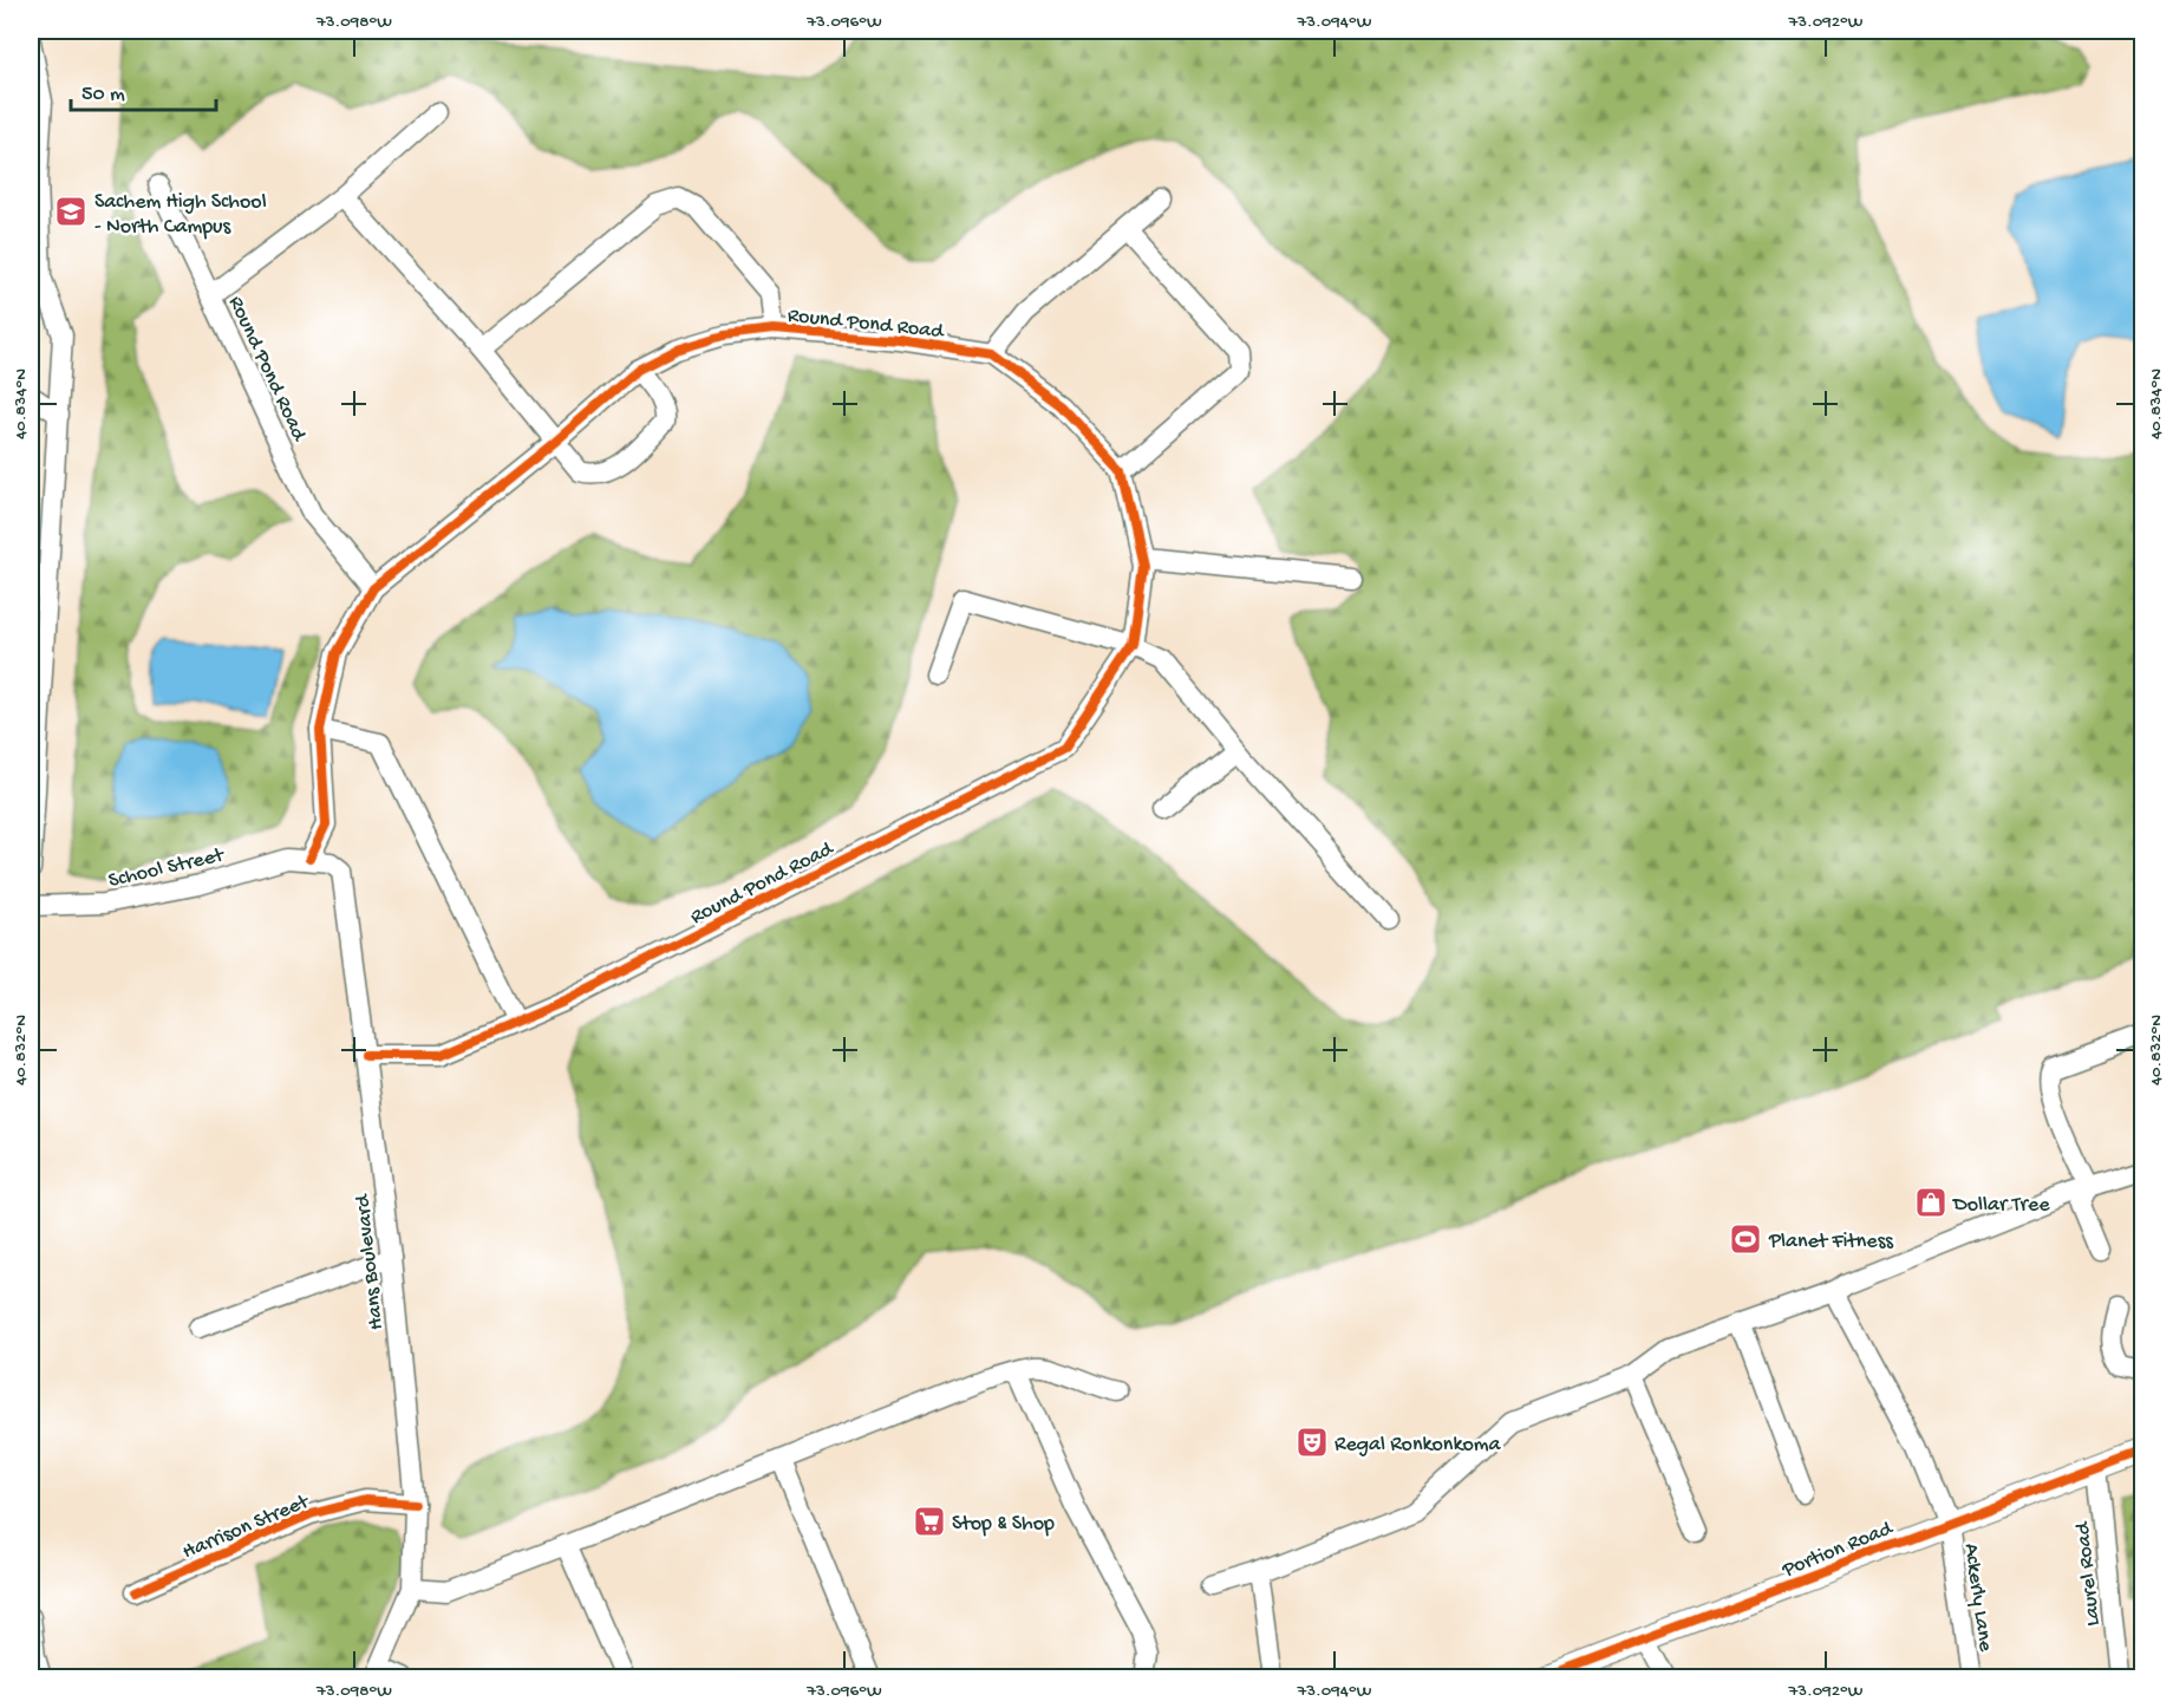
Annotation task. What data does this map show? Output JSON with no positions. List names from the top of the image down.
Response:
{
  "streets": {
    "main road": ["Portion Road"],
    "street": [
      "Round Pond Road",
      "School Street",
      "Hans Boulevard",
      "Harrison Street",
      "Laurel Road",
      "Ackerly Lane"
    ]
  },
  "crossings": [
    ["Round Pond Road", "School Street"],
    ["Round Pond Road", "Hans Boulevard"],
    ["School Street", "Hans Boulevard"],
    ["Hans Boulevard", "Harrison Street"],
    ["Portion Road", "Laurel Road"],
    ["Portion Road", "Ackerly Lane"]
  ],
  "places": {
    "school or university": ["Sachem High School - North Campus"],
    "shop": ["Dollar Tree"],
    "sports": ["Planet Fitness"],
    "theatre": ["Regal Ronkonkoma"],
    "supermarket": ["Stop & Shop"]
  },
  "scale_bar": "50 m",
  "coordinates": [
    "73.098°W",
    "73.096°W",
    "73.094°W",
    "73.092°W",
    "40.834°N",
    "40.832°N"
  ]
}
